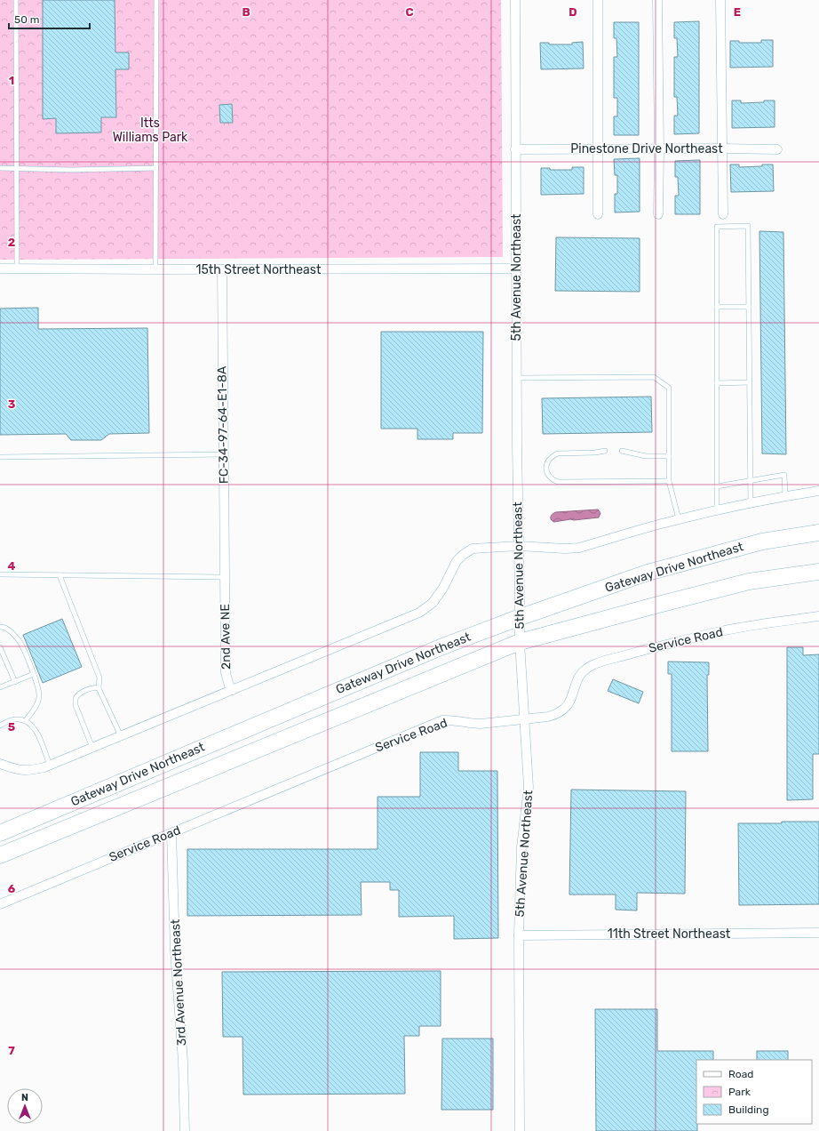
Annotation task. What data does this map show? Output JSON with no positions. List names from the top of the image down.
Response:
{
  "streets": {
    "highway": ["Gateway Drive Northeast"],
    "street": [
      "Pinestone Drive Northeast",
      "15th Street Northeast",
      "5th Avenue Northeast",
      "FC-34-97-64-E1-8A",
      "2nd Ave NE",
      "Service Road",
      "11th Street Northeast",
      "3rd Avenue Northeast"
    ]
  },
  "crossings": [
    ["Pinestone Drive Northeast", "5th Avenue Northeast"],
    ["15th Street Northeast", "5th Avenue Northeast"],
    ["15th Street Northeast", "FC-34-97-64-E1-8A"],
    ["5th Avenue Northeast", "Gateway Drive Northeast"],
    ["5th Avenue Northeast", "Service Road"],
    ["5th Avenue Northeast", "11th Street Northeast"],
    ["FC-34-97-64-E1-8A", "2nd Ave NE"],
    ["Service Road", "3rd Avenue Northeast"]
  ],
  "parks": ["Itts Williams Park"],
  "legend": ["Road", "Park", "Building"],
  "scale_bar": "50 m",
  "north": "top",
  "grid": {
    "columns": [
      "B",
      "C",
      "D",
      "E"
    ],
    "rows": [
      "1",
      "2",
      "3",
      "4",
      "5",
      "6",
      "7"
    ]
  }
}
